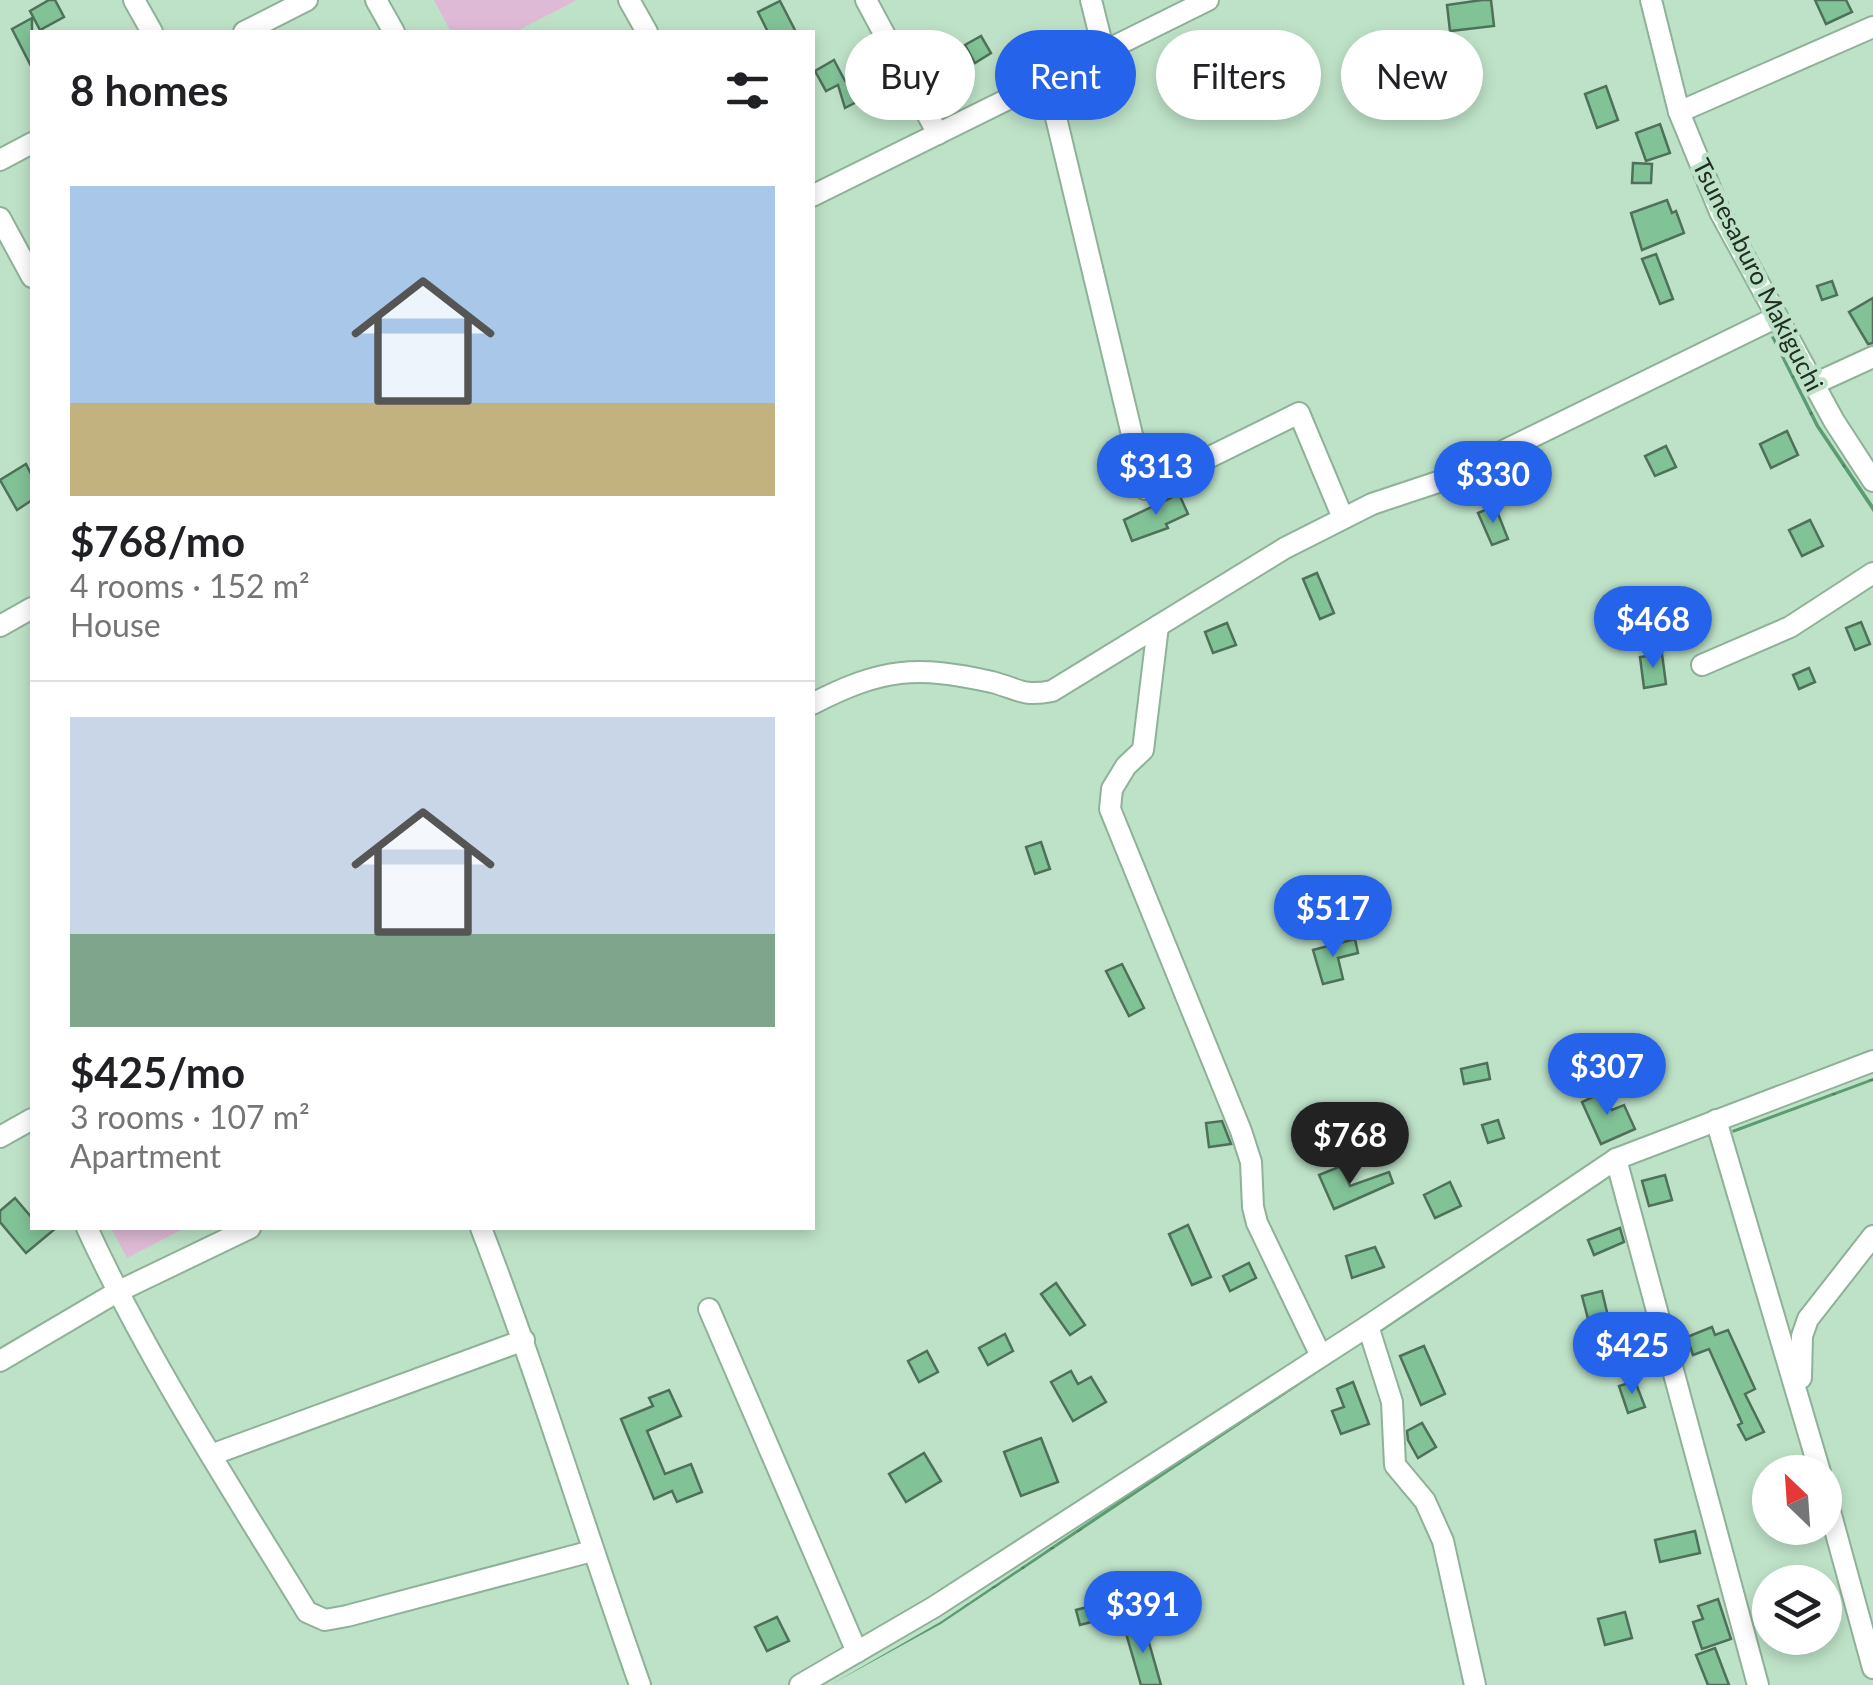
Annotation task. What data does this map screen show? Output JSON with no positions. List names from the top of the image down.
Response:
{
  "streets": {
    "street": ["Tsunesaburo Makiguchi"]
  },
  "north": "top left",
  "page": {
    "chip": [
      "Buy",
      "Rent",
      "Filters",
      "New"
    ],
    "heading": "8 homes",
    "list": [
      {
        "name": "$768/mo",
        "note": "4 rooms · 152 m² · House"
      },
      {
        "name": "$425/mo",
        "note": "3 rooms · 107 m² · Apartment"
      }
    ],
    "price": [
      "$313",
      "$330",
      "$468",
      "$517",
      "$307",
      "$768",
      "$425",
      "$391"
    ]
  }
}
